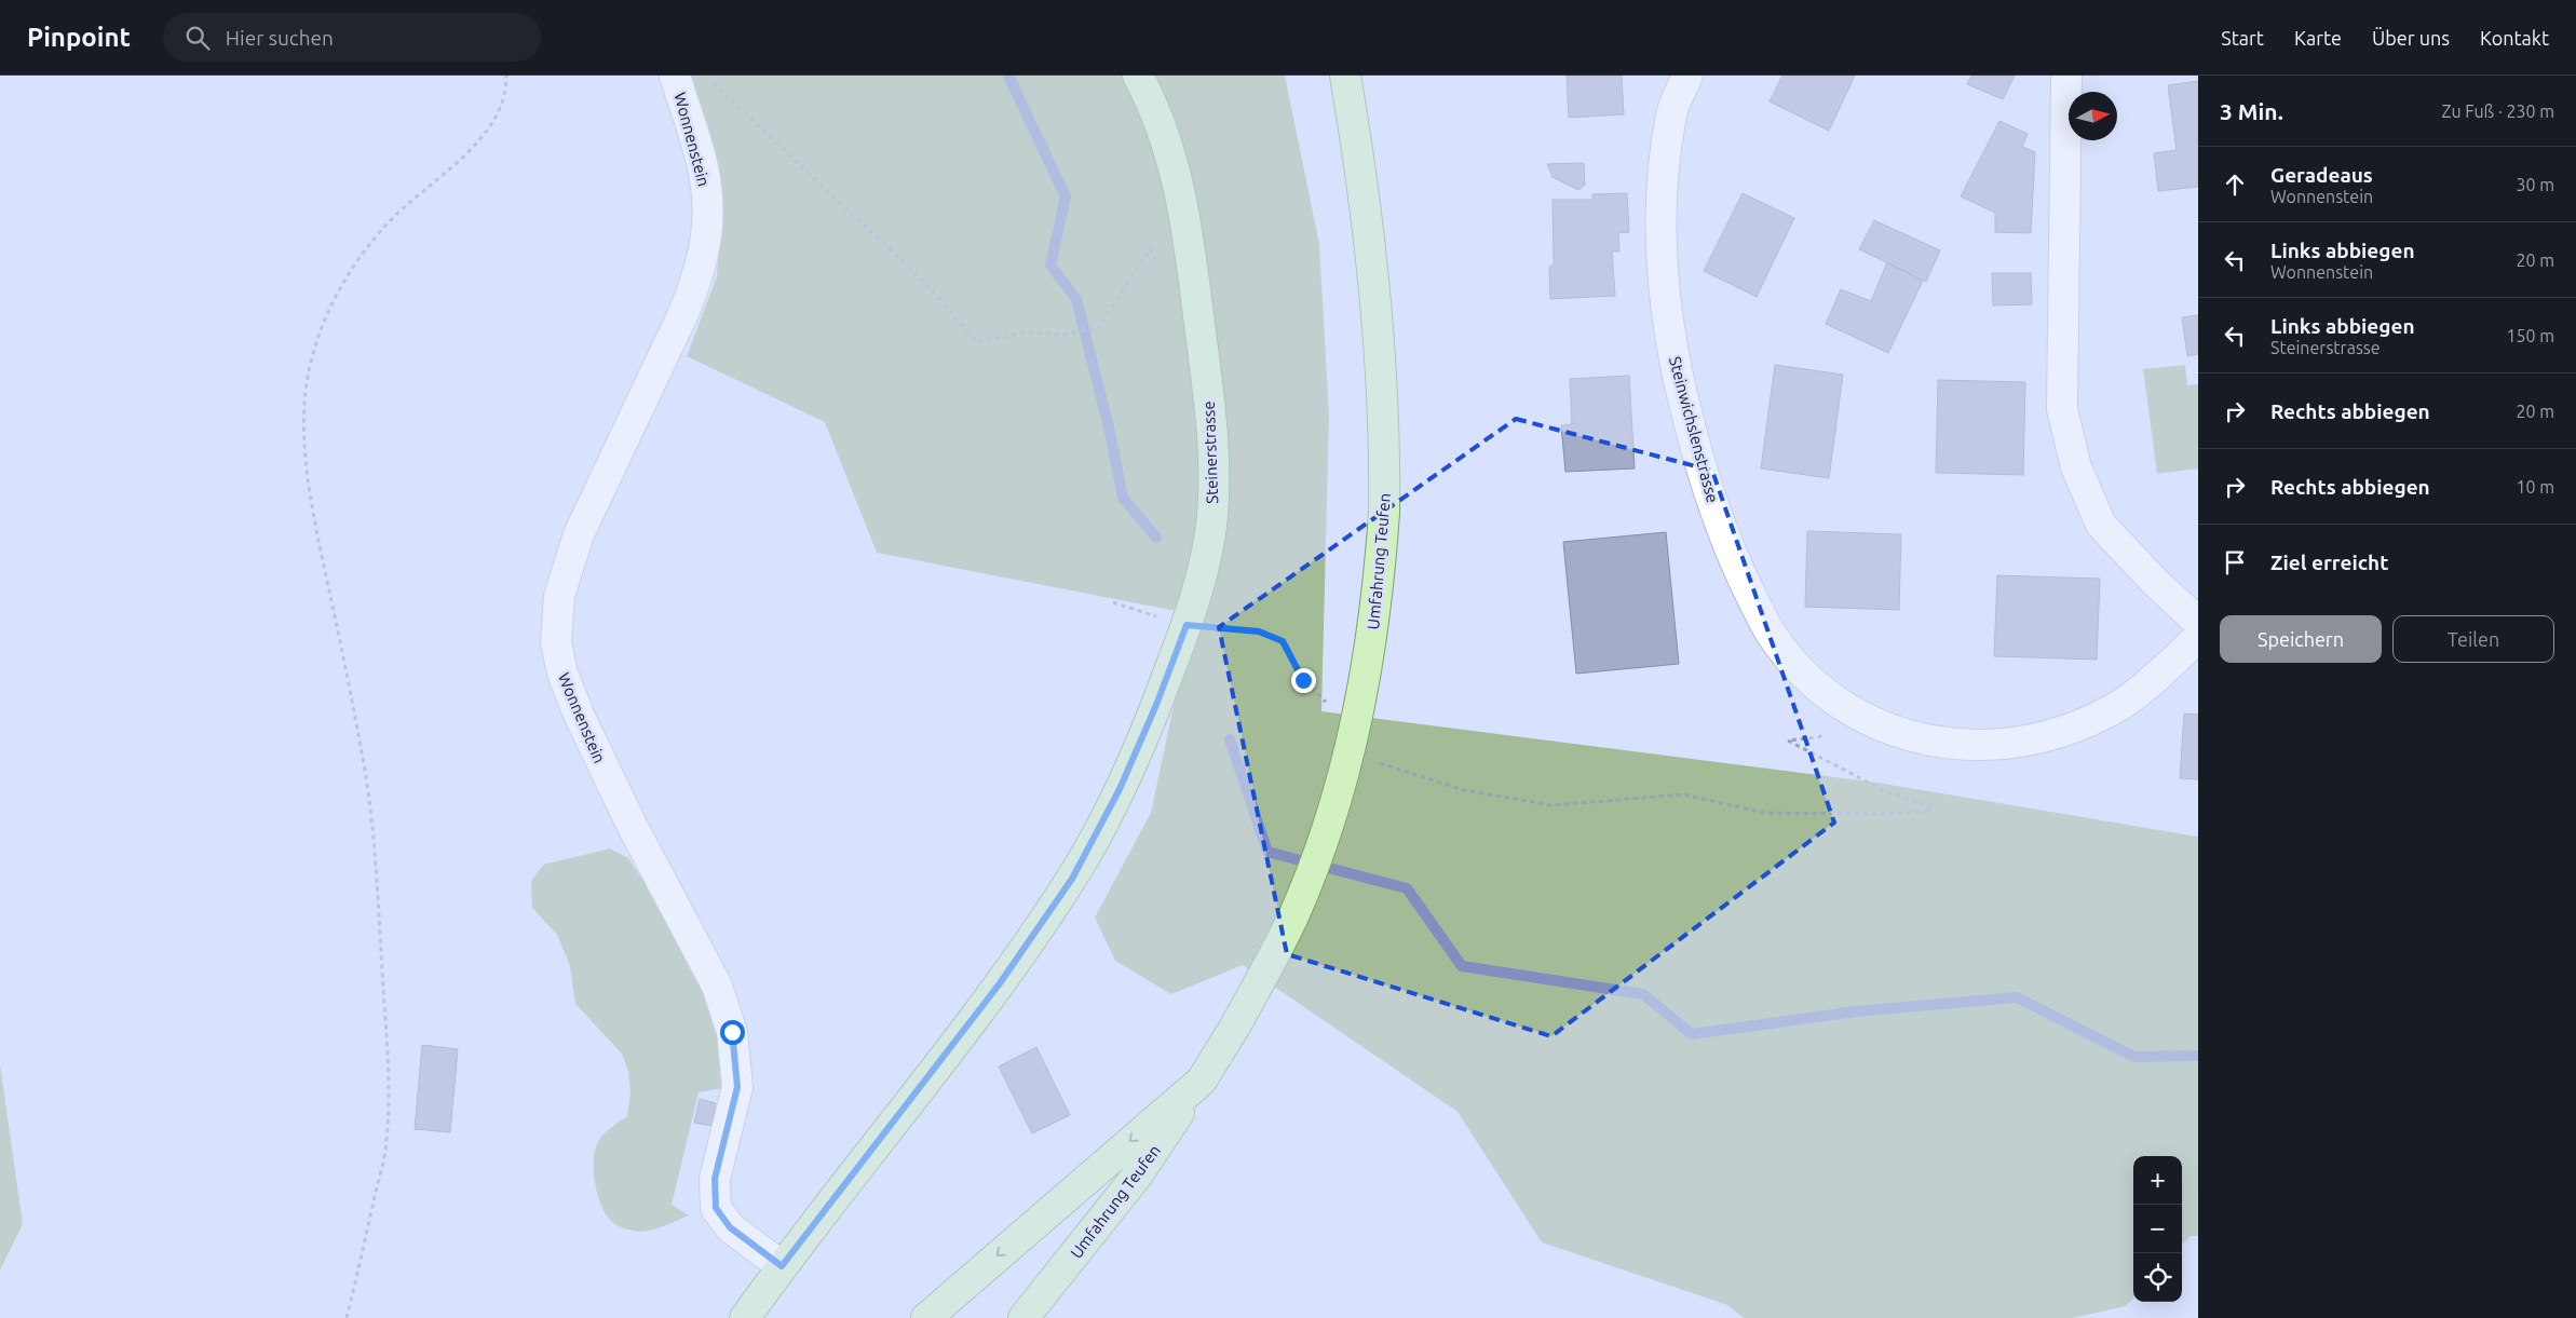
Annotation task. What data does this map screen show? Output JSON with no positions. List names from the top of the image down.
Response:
{
  "streets": {
    "main road": ["Steinerstrasse", "Umfahrung Teufen"],
    "street": ["Wonnenstein", "Steinwichslenstrasse"]
  },
  "crossings": [
    ["Wonnenstein", "Steinerstrasse"]
  ],
  "north": "right",
  "page": {
    "header": "Pinpoint",
    "search": "Hier suchen",
    "nav": [
      "Start",
      "Karte",
      "Über uns",
      "Kontakt"
    ],
    "heading": ["3 Min.", "Zu Fuß · 230 m"],
    "list": [
      ["Geradeaus", "Wonnenstein", "30 m"],
      ["Links abbiegen", "Wonnenstein", "20 m"],
      ["Links abbiegen", "Steinerstrasse", "150 m"],
      ["Rechts abbiegen", "20 m"],
      ["Rechts abbiegen", "10 m"],
      "Ziel erreicht"
    ],
    "buttons": ["Speichern", "Teilen"],
    "map_buttons": ["+", "−"]
  }
}
